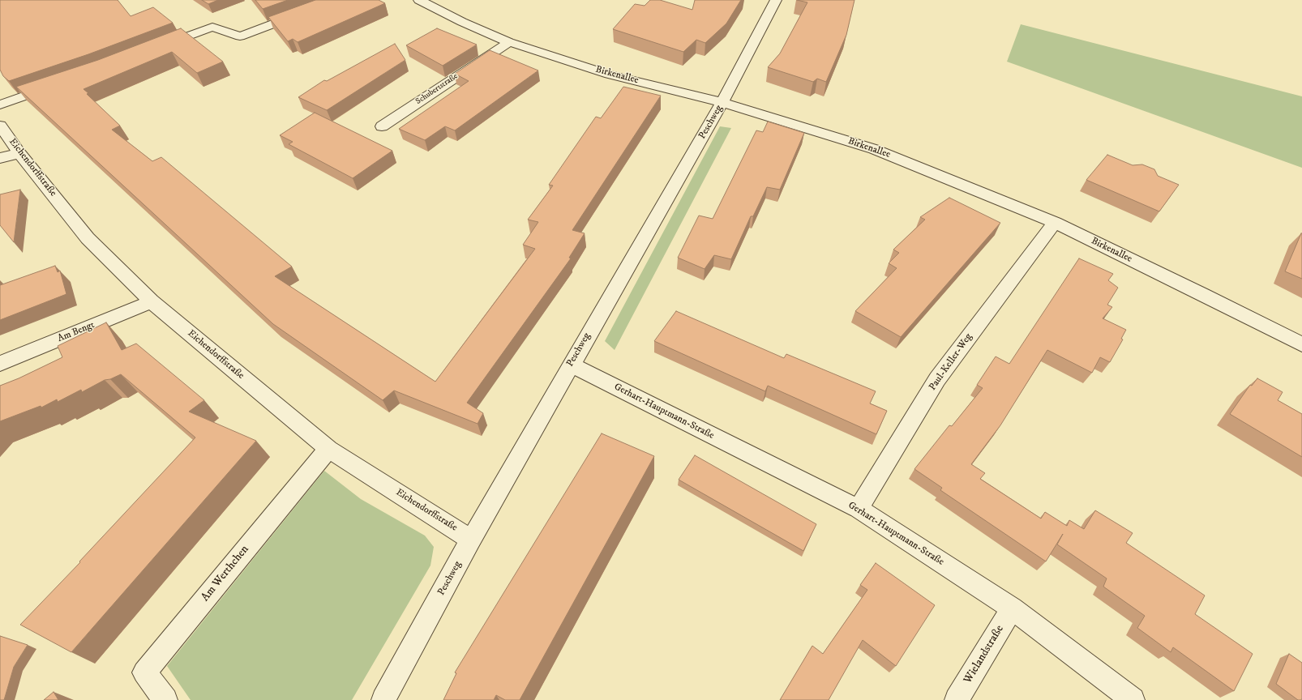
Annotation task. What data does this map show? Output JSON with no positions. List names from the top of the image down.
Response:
{
  "streets": {
    "street": [
      "Birkenallee",
      "Schubertstraße",
      "Peschweg",
      "Eichendorffstraße",
      "Am Bengt",
      "Paul-Keller-Weg",
      "Gerhart-Hauptmann-Straße",
      "Am Werthchen",
      "Wielandstraße"
    ]
  },
  "crossings": [
    ["Birkenallee", "Schubertstraße"],
    ["Birkenallee", "Peschweg"],
    ["Birkenallee", "Paul-Keller-Weg"],
    ["Peschweg", "Eichendorffstraße"],
    ["Peschweg", "Gerhart-Hauptmann-Straße"],
    ["Eichendorffstraße", "Am Bengt"],
    ["Eichendorffstraße", "Am Werthchen"],
    ["Paul-Keller-Weg", "Gerhart-Hauptmann-Straße"],
    ["Gerhart-Hauptmann-Straße", "Wielandstraße"]
  ]
}
